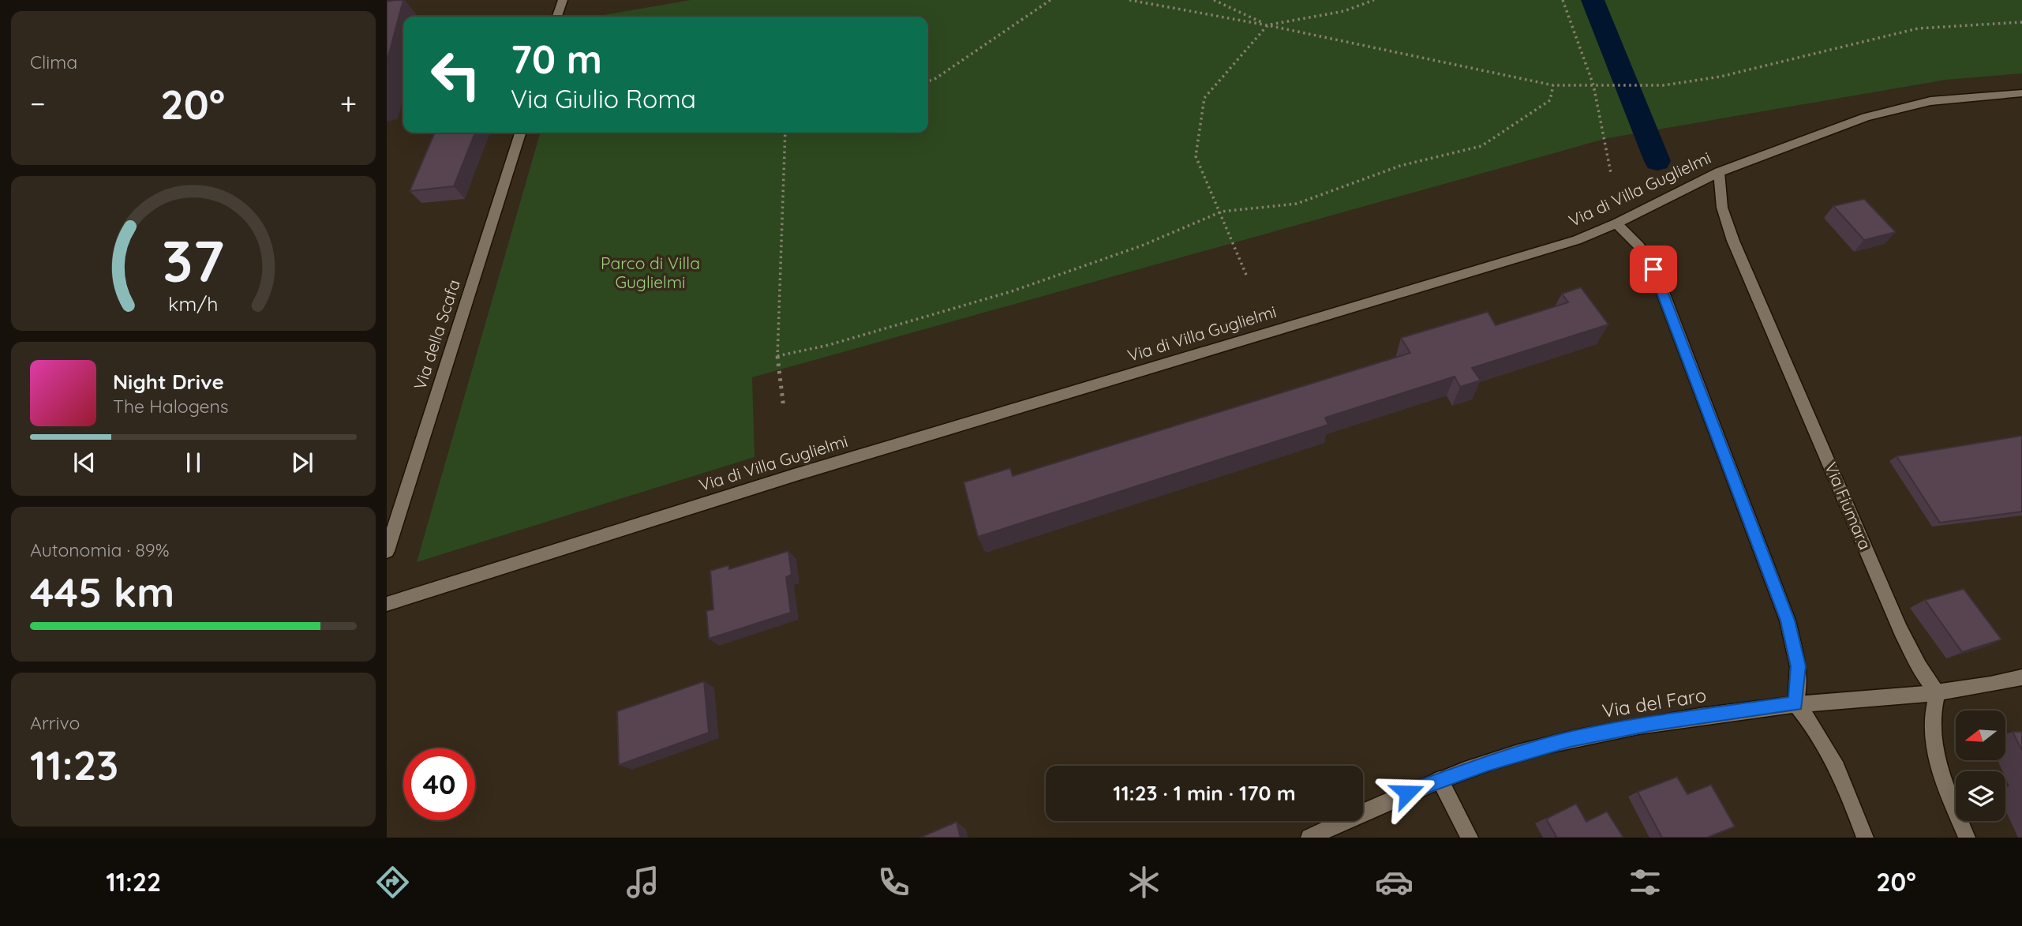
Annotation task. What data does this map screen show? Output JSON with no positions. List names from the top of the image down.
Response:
{
  "streets": {
    "street": [
      "Via di Villa Guglielmi",
      "Via della Scafa",
      "Via Fiumara",
      "Via del Faro"
    ]
  },
  "crossings": [
    ["Via di Villa Guglielmi", "Via Fiumara"],
    ["Via Fiumara", "Via del Faro"]
  ],
  "parks": ["Parco di Villa Guglielmi"],
  "north": "left",
  "page": {
    "tile": [
      "Clima",
      ["Autonomia · 89%", "445 km"],
      ["Arrivo", "11:23"]
    ],
    "turn": ["70 m", "Via Giulio Roma"],
    "heat": ["−", "20°", "+"],
    "song": ["Night Drive", "The Halogens"],
    "limit": "40",
    "trip": "11:23 · 1 min · 170 m",
    "tabs": ["11:22", "20°"],
    "gauge": ["37", "km/h"]
  }
}
